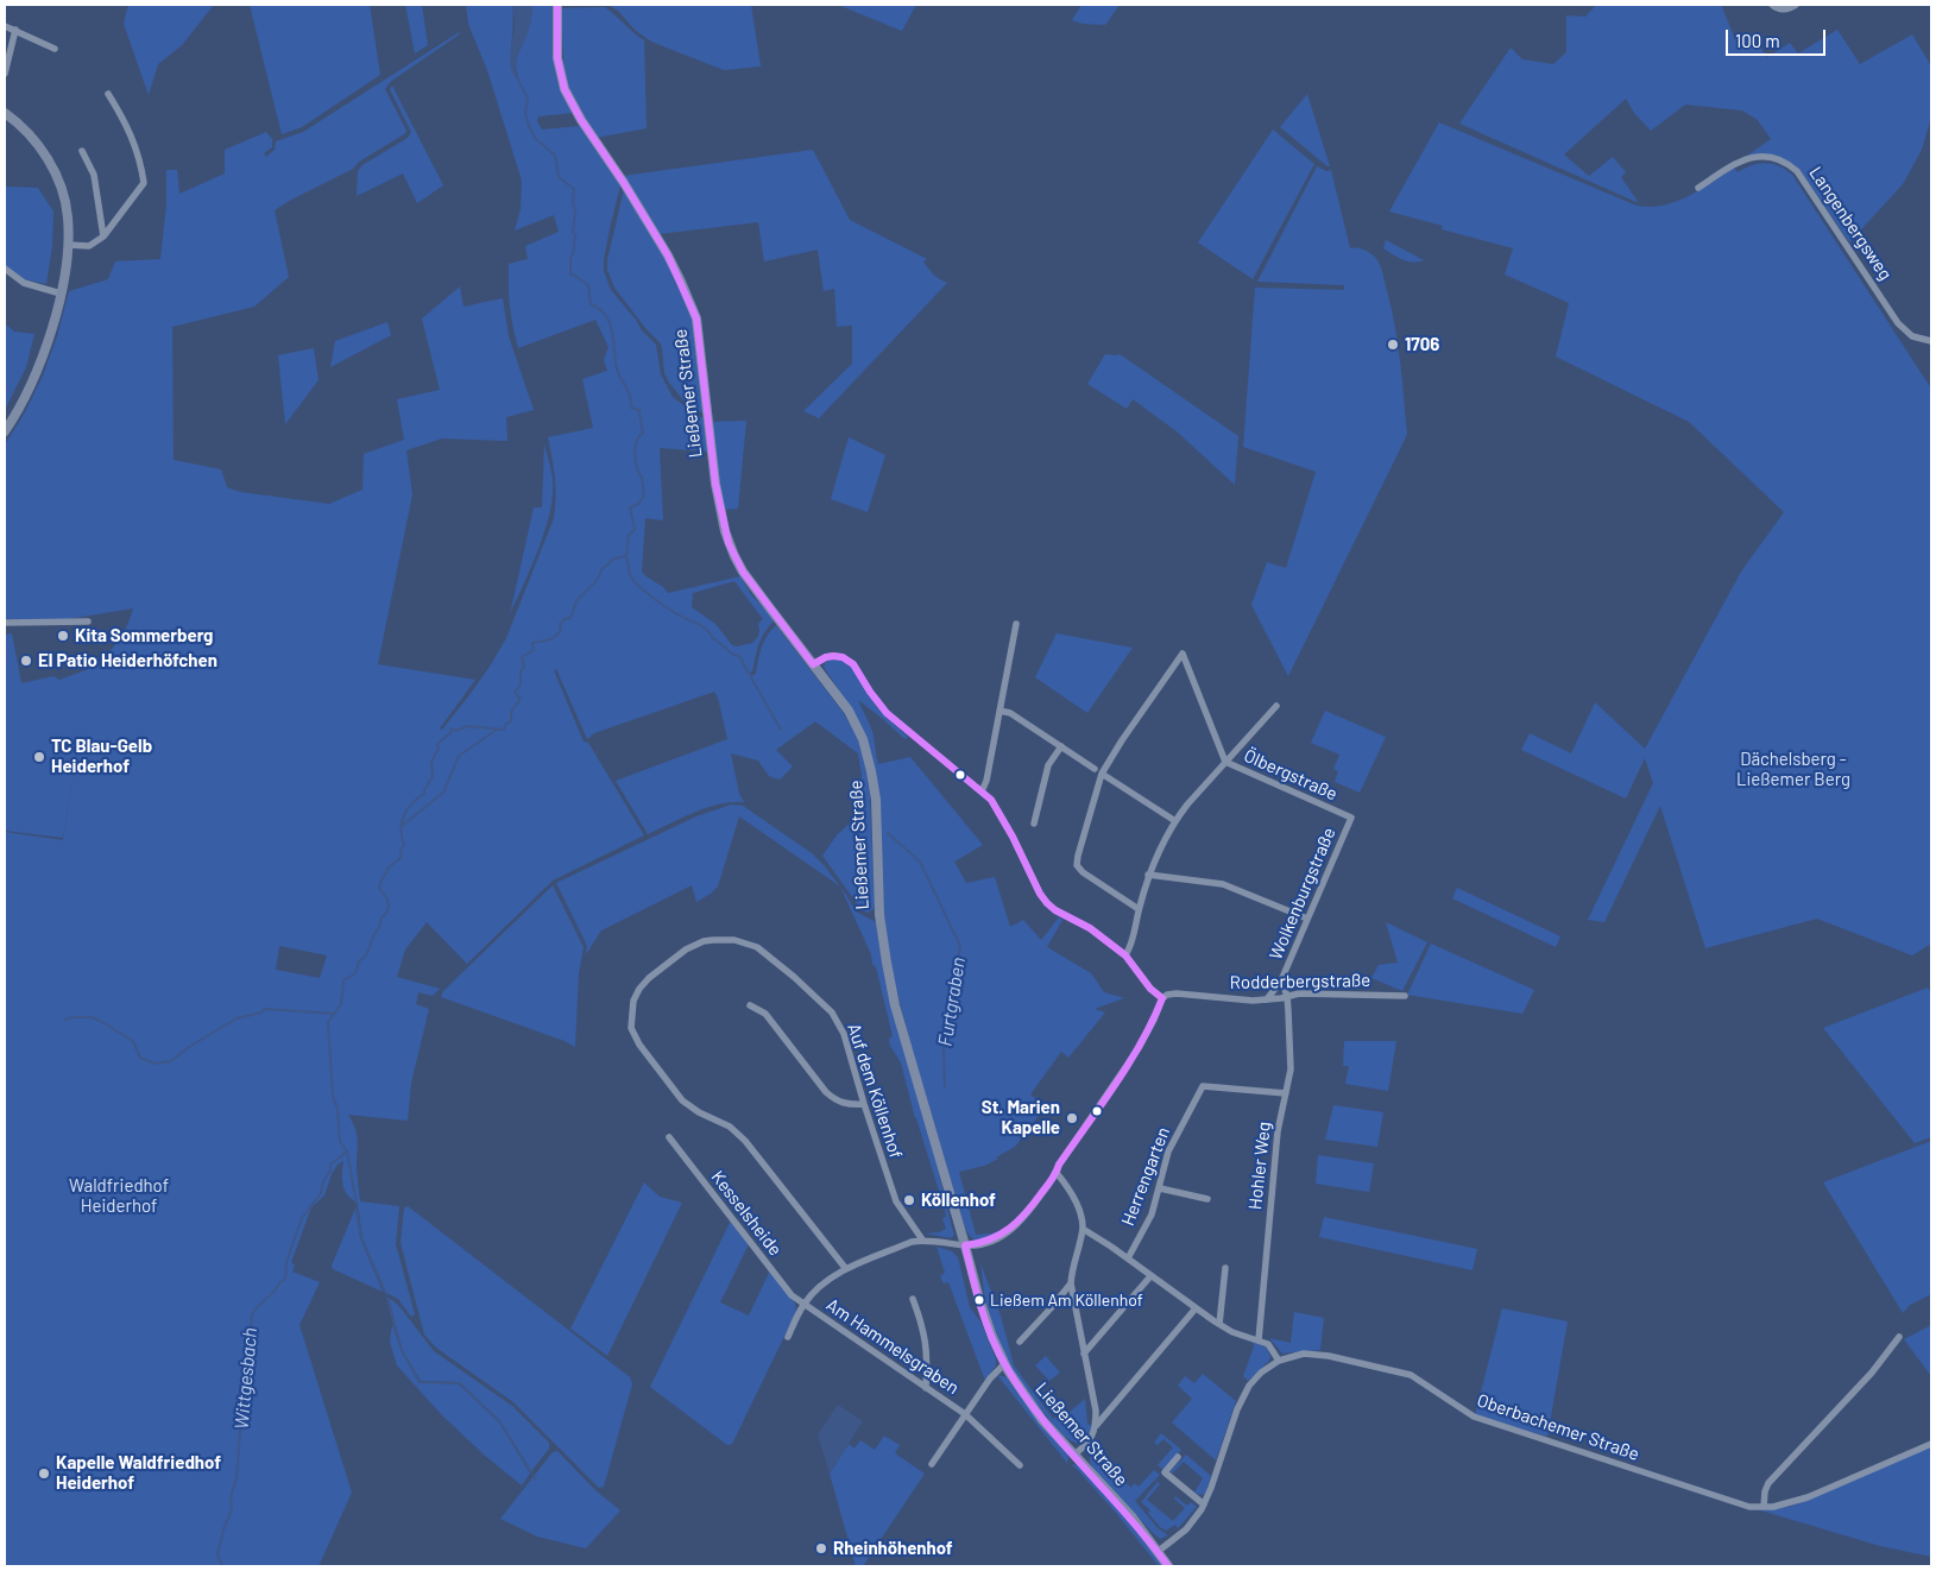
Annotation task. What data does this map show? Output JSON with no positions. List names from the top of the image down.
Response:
{
  "streets": {
    "street": [
      "Langenbergsweg",
      "Ließemer Straße",
      "Ölbergstraße",
      "Wolkenburgstraße",
      "Rodderbergstraße",
      "Auf dem Köllenhof",
      "Hohler Weg",
      "Herrengarten",
      "Kesselsheide",
      "Am Hammelsgraben",
      "Oberbachemer Straße"
    ]
  },
  "crossings": [
    ["Ließemer Straße", "Am Hammelsgraben"],
    ["Ließemer Straße", "Oberbachemer Straße"],
    ["Ölbergstraße", "Wolkenburgstraße"],
    ["Wolkenburgstraße", "Rodderbergstraße"],
    ["Wolkenburgstraße", "Hohler Weg"],
    ["Rodderbergstraße", "Hohler Weg"],
    ["Hohler Weg", "Herrengarten"],
    ["Kesselsheide", "Am Hammelsgraben"]
  ],
  "water": ["Furtgraben", "Wittgesbach"],
  "parks": ["Dächelsberg - Ließemer Berg", "Waldfriedhof Heiderhof"],
  "places": [
    "1706",
    "Kita Sommerberg",
    "El Patio Heiderhöfchen",
    "TC Blau-Gelb Heiderhof",
    "St. Marien Kapelle",
    "Köllenhof",
    "Ließem Am Köllenhof",
    "Kapelle Waldfriedhof Heiderhof",
    "Rheinhöhenhof"
  ],
  "scale_bar": "100 m"
}
